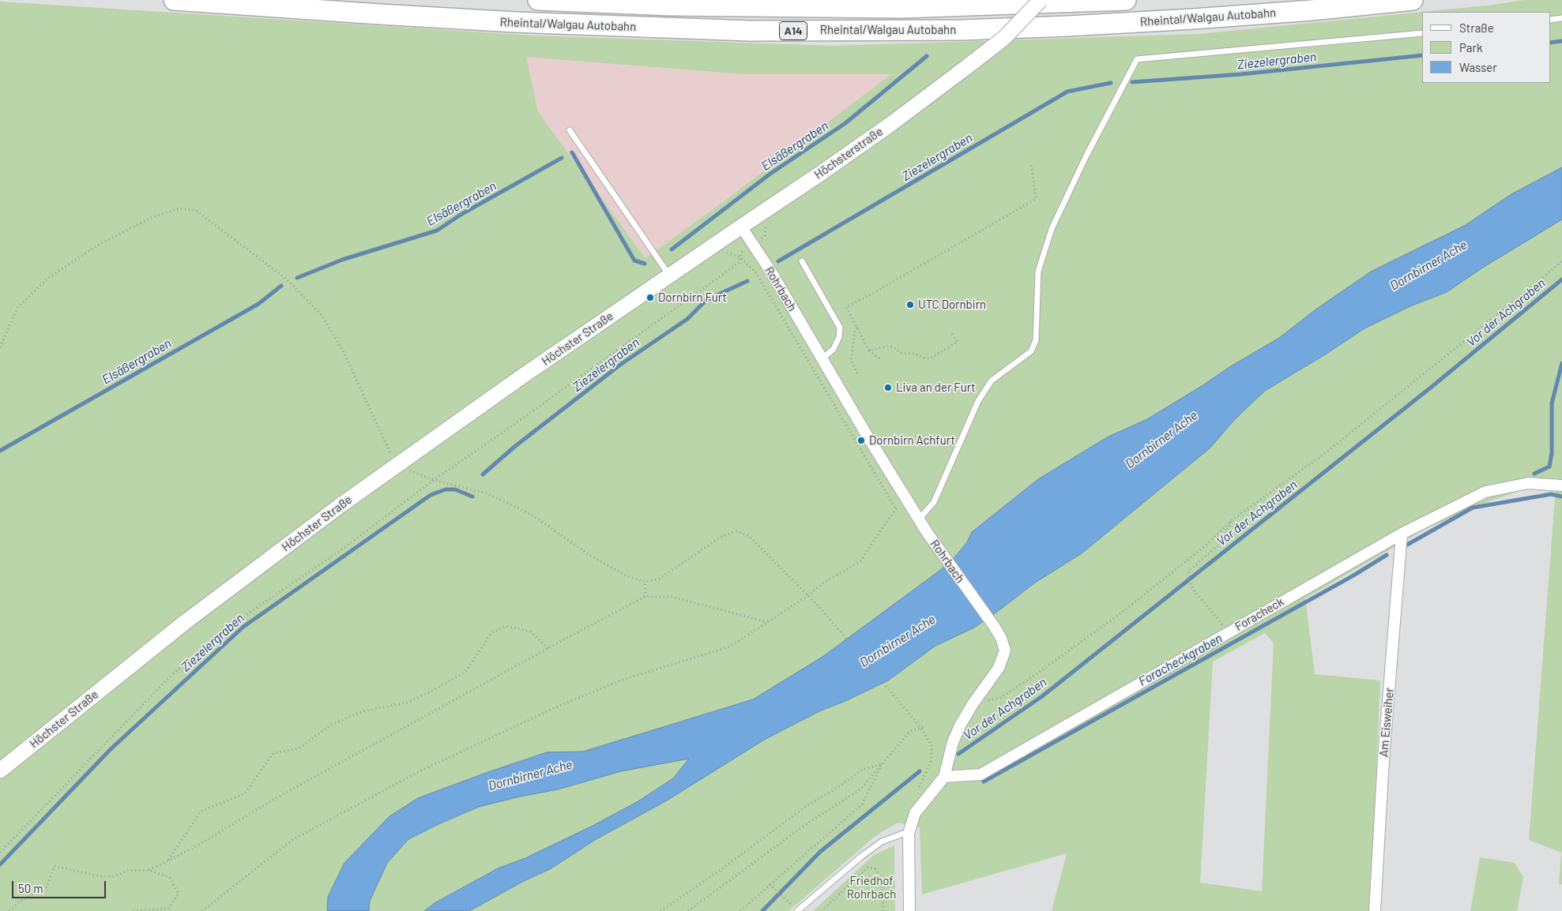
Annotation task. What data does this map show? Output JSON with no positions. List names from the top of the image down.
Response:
{
  "streets": {
    "highway": ["Rheintal/Walgau Autobahn", "A14"],
    "main road": ["Höchsterstraße", "Höchster Straße"],
    "street": ["Rohrbach", "Foracheck", "Am Eisweiher"]
  },
  "crossings": [
    ["Höchsterstraße", "Rohrbach"],
    ["Höchsterstraße", "Höchster Straße"],
    ["Rohrbach", "Foracheck"],
    ["Foracheck", "Am Eisweiher"]
  ],
  "water": [
    "Ziezelergraben",
    "Elsäßergraben",
    "Dornbirner Ache",
    "Vor der Achgraben",
    "Foracheckgraben"
  ],
  "parks": ["Friedhof Rohrbach"],
  "places": [
    "Dornbirn Furt",
    "UTC Dornbirn",
    "Liva an der Furt",
    "Dornbirn Achfurt"
  ],
  "legend": ["Straße", "Park", "Wasser"],
  "scale_bar": "50 m"
}
